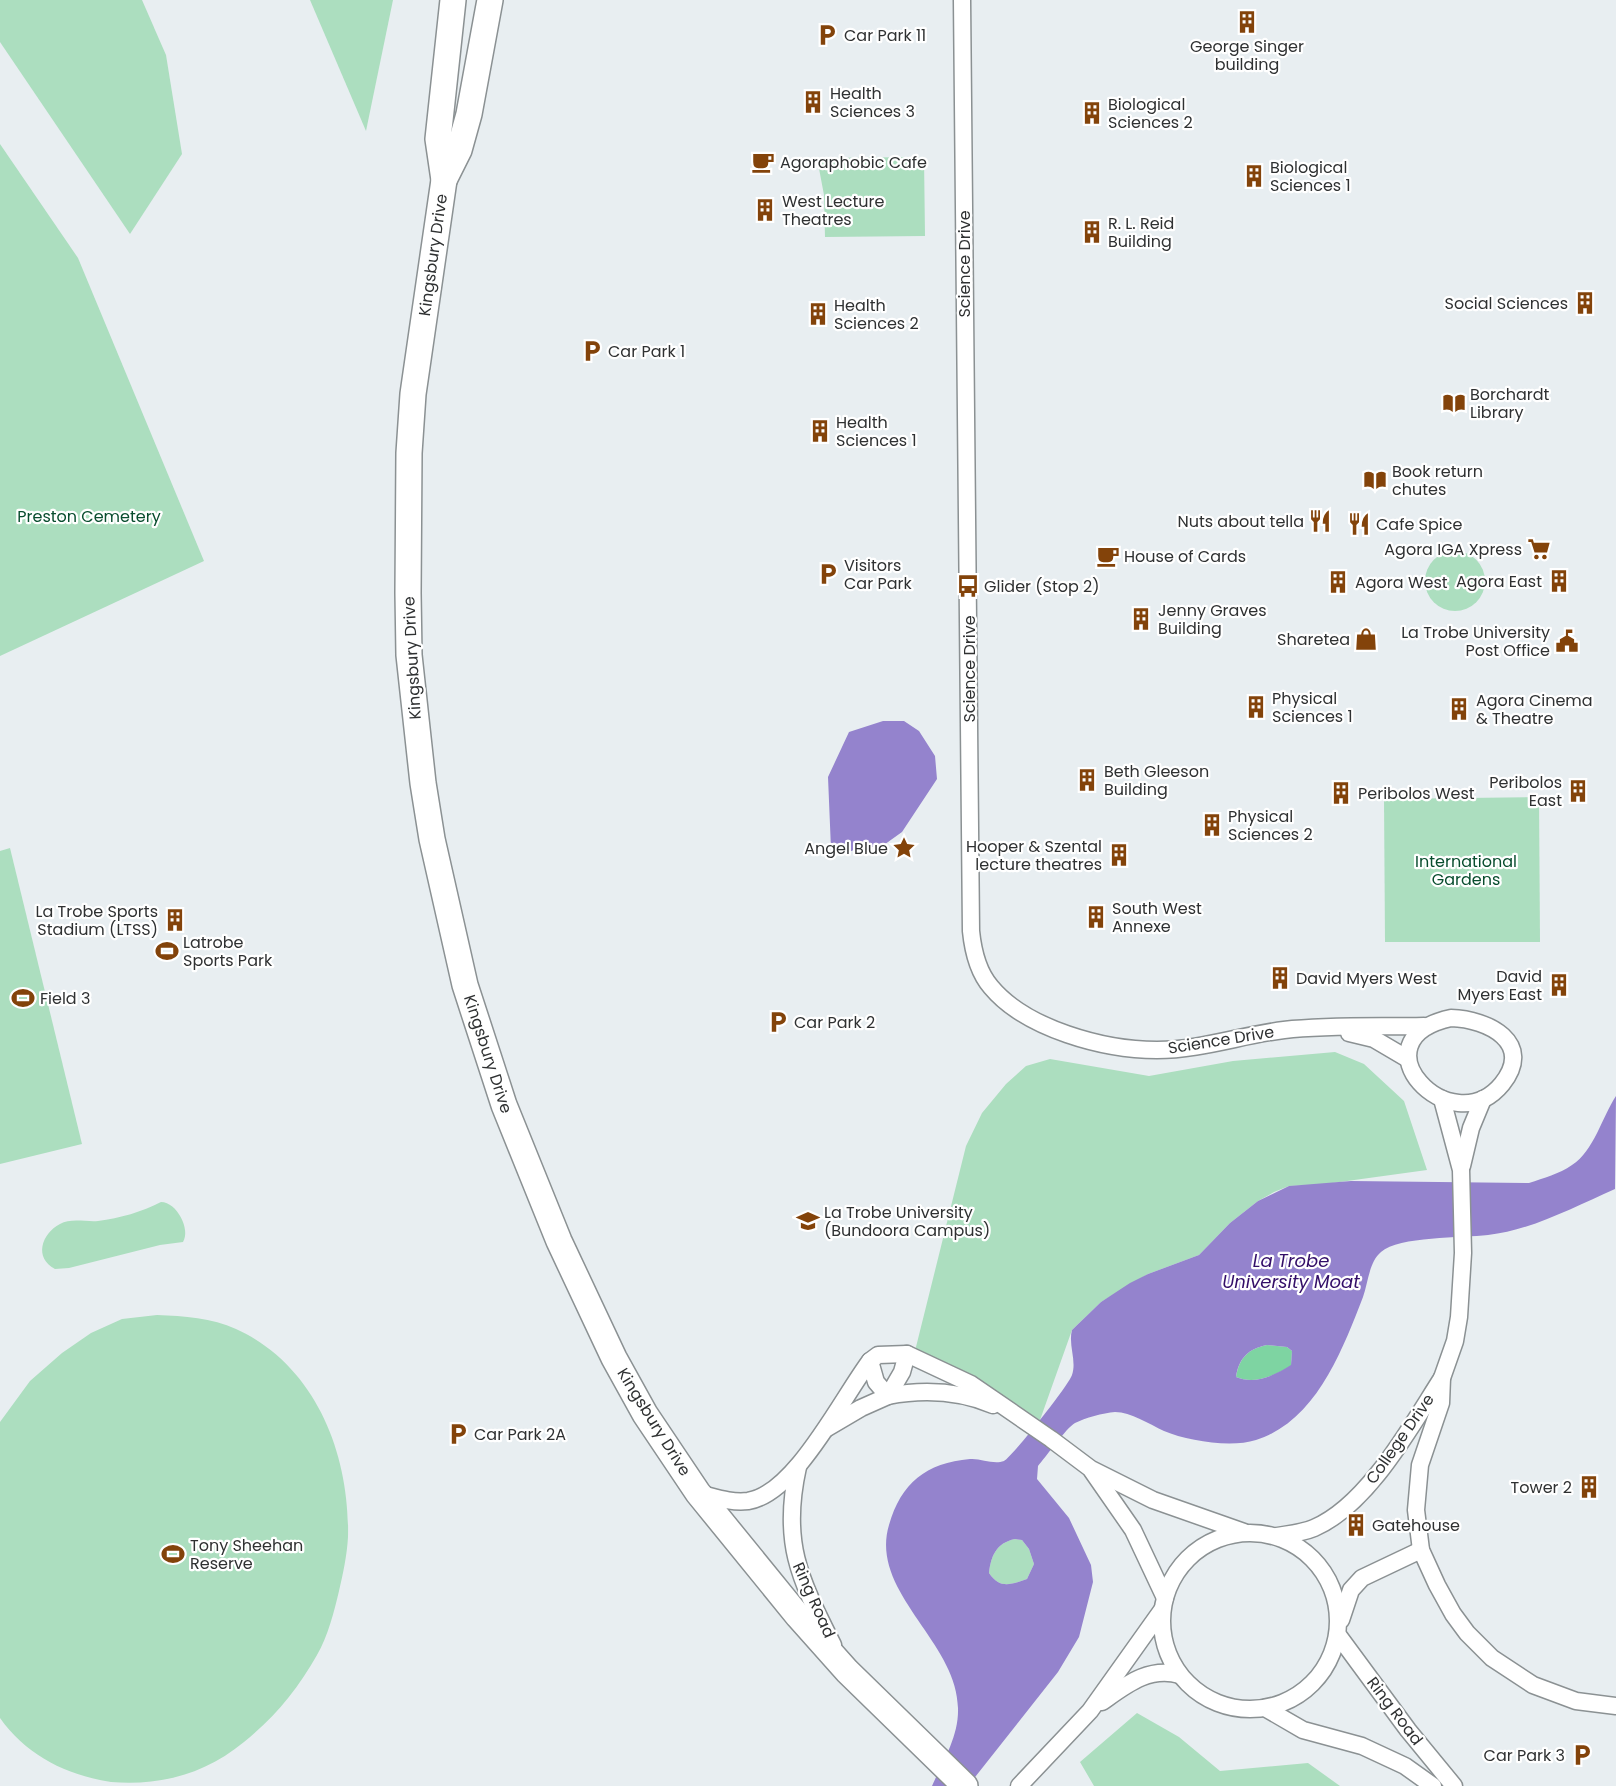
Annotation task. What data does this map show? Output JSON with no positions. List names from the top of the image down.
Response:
{
  "streets": {
    "main road": ["Kingsbury Drive"],
    "street": ["Science Drive", "College Drive", "Ring Road"]
  },
  "crossings": [
    ["Kingsbury Drive", "Ring Road"],
    ["Science Drive", "College Drive"],
    ["College Drive", "Ring Road"]
  ],
  "water": ["La Trobe University Moat"],
  "parks": ["Preston Cemetery", "International Gardens"],
  "places": {
    "building": [
      "George Singer building",
      "Health Sciences 3",
      "Biological Sciences 2",
      "Biological Sciences 1",
      "West Lecture Theatres",
      "R. L. Reid Building",
      "Social Sciences",
      "Health Sciences 2",
      "Health Sciences 1",
      "Agora East",
      "Agora West",
      "Jenny Graves Building",
      "Physical Sciences 1",
      "Agora Cinema & Theatre",
      "Beth Gleeson Building",
      "Peribolos East",
      "Peribolos West",
      "Physical Sciences 2",
      "Hooper & Szental lecture theatres",
      "South West Annexe",
      "La Trobe Sports Stadium (LTSS)",
      "David Myers West",
      "David Myers East",
      "Tower 2",
      "Gatehouse"
    ],
    "parking": [
      "Car Park 11",
      "Car Park 1",
      "Visitors Car Park",
      "Car Park 2",
      "Car Park 2A",
      "Car Park 3"
    ],
    "cafe": ["Agoraphobic Cafe", "House of Cards"],
    "library": ["Borchardt Library", "Book return chutes"],
    "restaurant": ["Nuts about tella", "Cafe Spice"],
    "supermarket": ["Agora IGA Xpress"],
    "bus stop": ["Glider (Stop 2)"],
    "shop": ["Sharetea"],
    "public building": ["La Trobe University Post Office"],
    "place": ["Angel Blue"],
    "sports": ["Latrobe Sports Park", "Field 3", "Tony Sheehan Reserve"],
    "school or university": ["La Trobe University (Bundoora Campus)"]
  }
}
